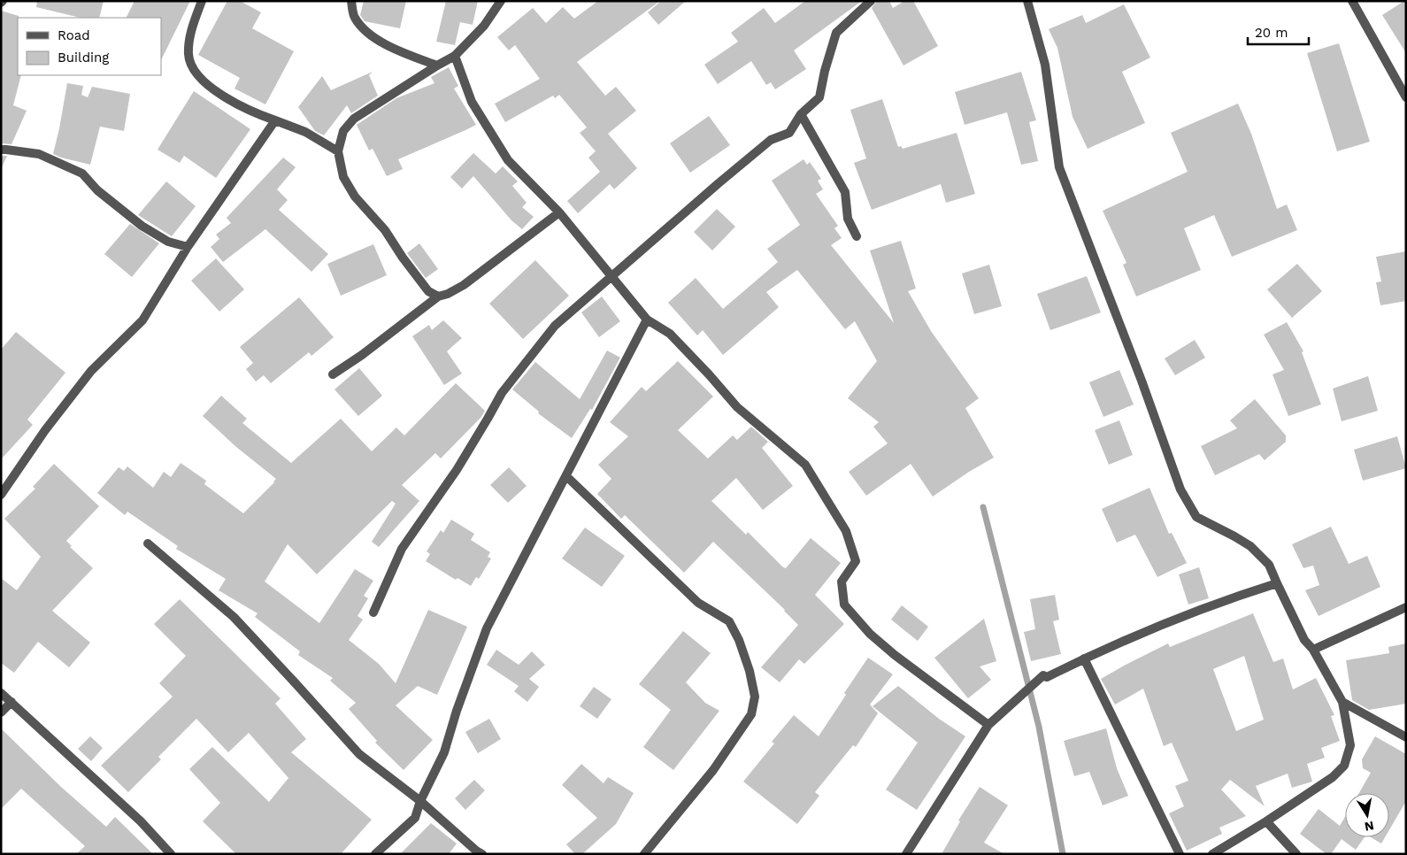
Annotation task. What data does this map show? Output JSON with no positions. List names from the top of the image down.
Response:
{
  "legend": ["Road", "Building"],
  "scale_bar": "20 m",
  "north": "bottom"
}
